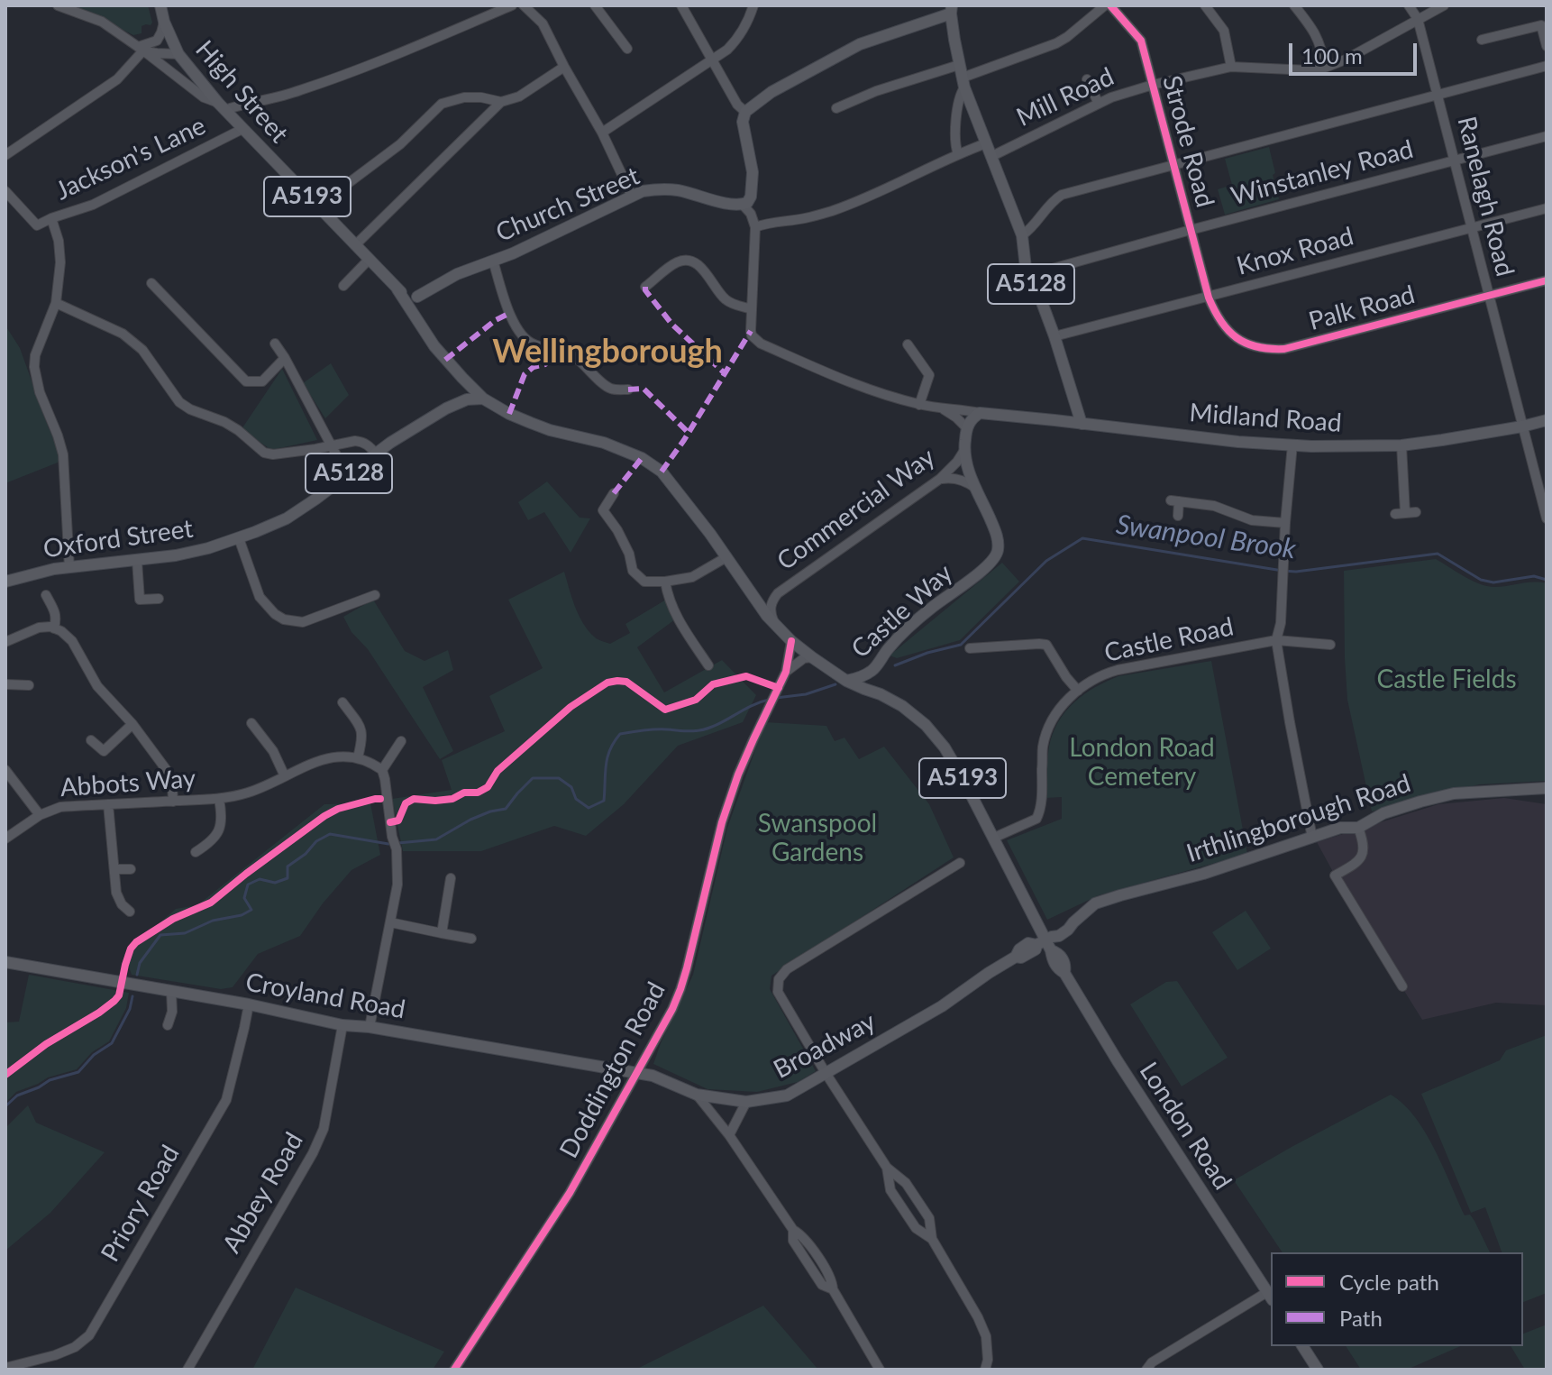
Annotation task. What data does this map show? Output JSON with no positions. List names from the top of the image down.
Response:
{
  "streets": {
    "main road": [
      "High Street",
      "A5193",
      "Church Street",
      "A5128",
      "Midland Road",
      "Commercial Way",
      "Oxford Street",
      "Castle Way",
      "Irthlingborough Road",
      "Croyland Road",
      "Broadway",
      "London Road"
    ],
    "street": [
      "Mill Road",
      "Strode Road",
      "Jackson's Lane",
      "Winstanley Road",
      "Ranelagh Road",
      "Knox Road",
      "Palk Road",
      "Castle Road",
      "Abbots Way",
      "Doddington Road",
      "Abbey Road",
      "Priory Road"
    ]
  },
  "crossings": [
    ["High Street", "Jackson's Lane"],
    ["High Street", "A5193"],
    ["High Street", "Church Street"],
    ["Mill Road", "Strode Road"],
    ["Mill Road", "Ranelagh Road"],
    ["Mill Road", "A5128"],
    ["Strode Road", "Winstanley Road"],
    ["Strode Road", "Knox Road"],
    ["Strode Road", "Palk Road"],
    ["Winstanley Road", "Ranelagh Road"],
    ["Winstanley Road", "A5128"],
    ["A5193", "Commercial Way"],
    ["A5193", "Oxford Street"],
    ["A5193", "London Road"],
    ["Ranelagh Road", "Knox Road"],
    ["Ranelagh Road", "Palk Road"],
    ["Ranelagh Road", "Midland Road"],
    ["Knox Road", "A5128"],
    ["Knox Road", "Palk Road"],
    ["A5128", "Midland Road"],
    ["Midland Road", "Commercial Way"],
    ["Commercial Way", "Castle Way"],
    ["Commercial Way", "London Road"],
    ["Castle Way", "London Road"],
    ["Castle Road", "London Road"],
    ["Irthlingborough Road", "Broadway"],
    ["Irthlingborough Road", "London Road"],
    ["Croyland Road", "Broadway"],
    ["Croyland Road", "Doddington Road"],
    ["Croyland Road", "Abbey Road"],
    ["Croyland Road", "Priory Road"],
    ["Broadway", "Doddington Road"],
    ["Broadway", "London Road"],
    ["Doddington Road", "London Road"]
  ],
  "districts": ["Wellingborough"],
  "water": ["Swanpool Brook"],
  "parks": ["Castle Fields", "London Road Cemetery", "Swanspool Gardens"],
  "legend": ["Cycle path", "Path"],
  "scale_bar": "100 m"
}
